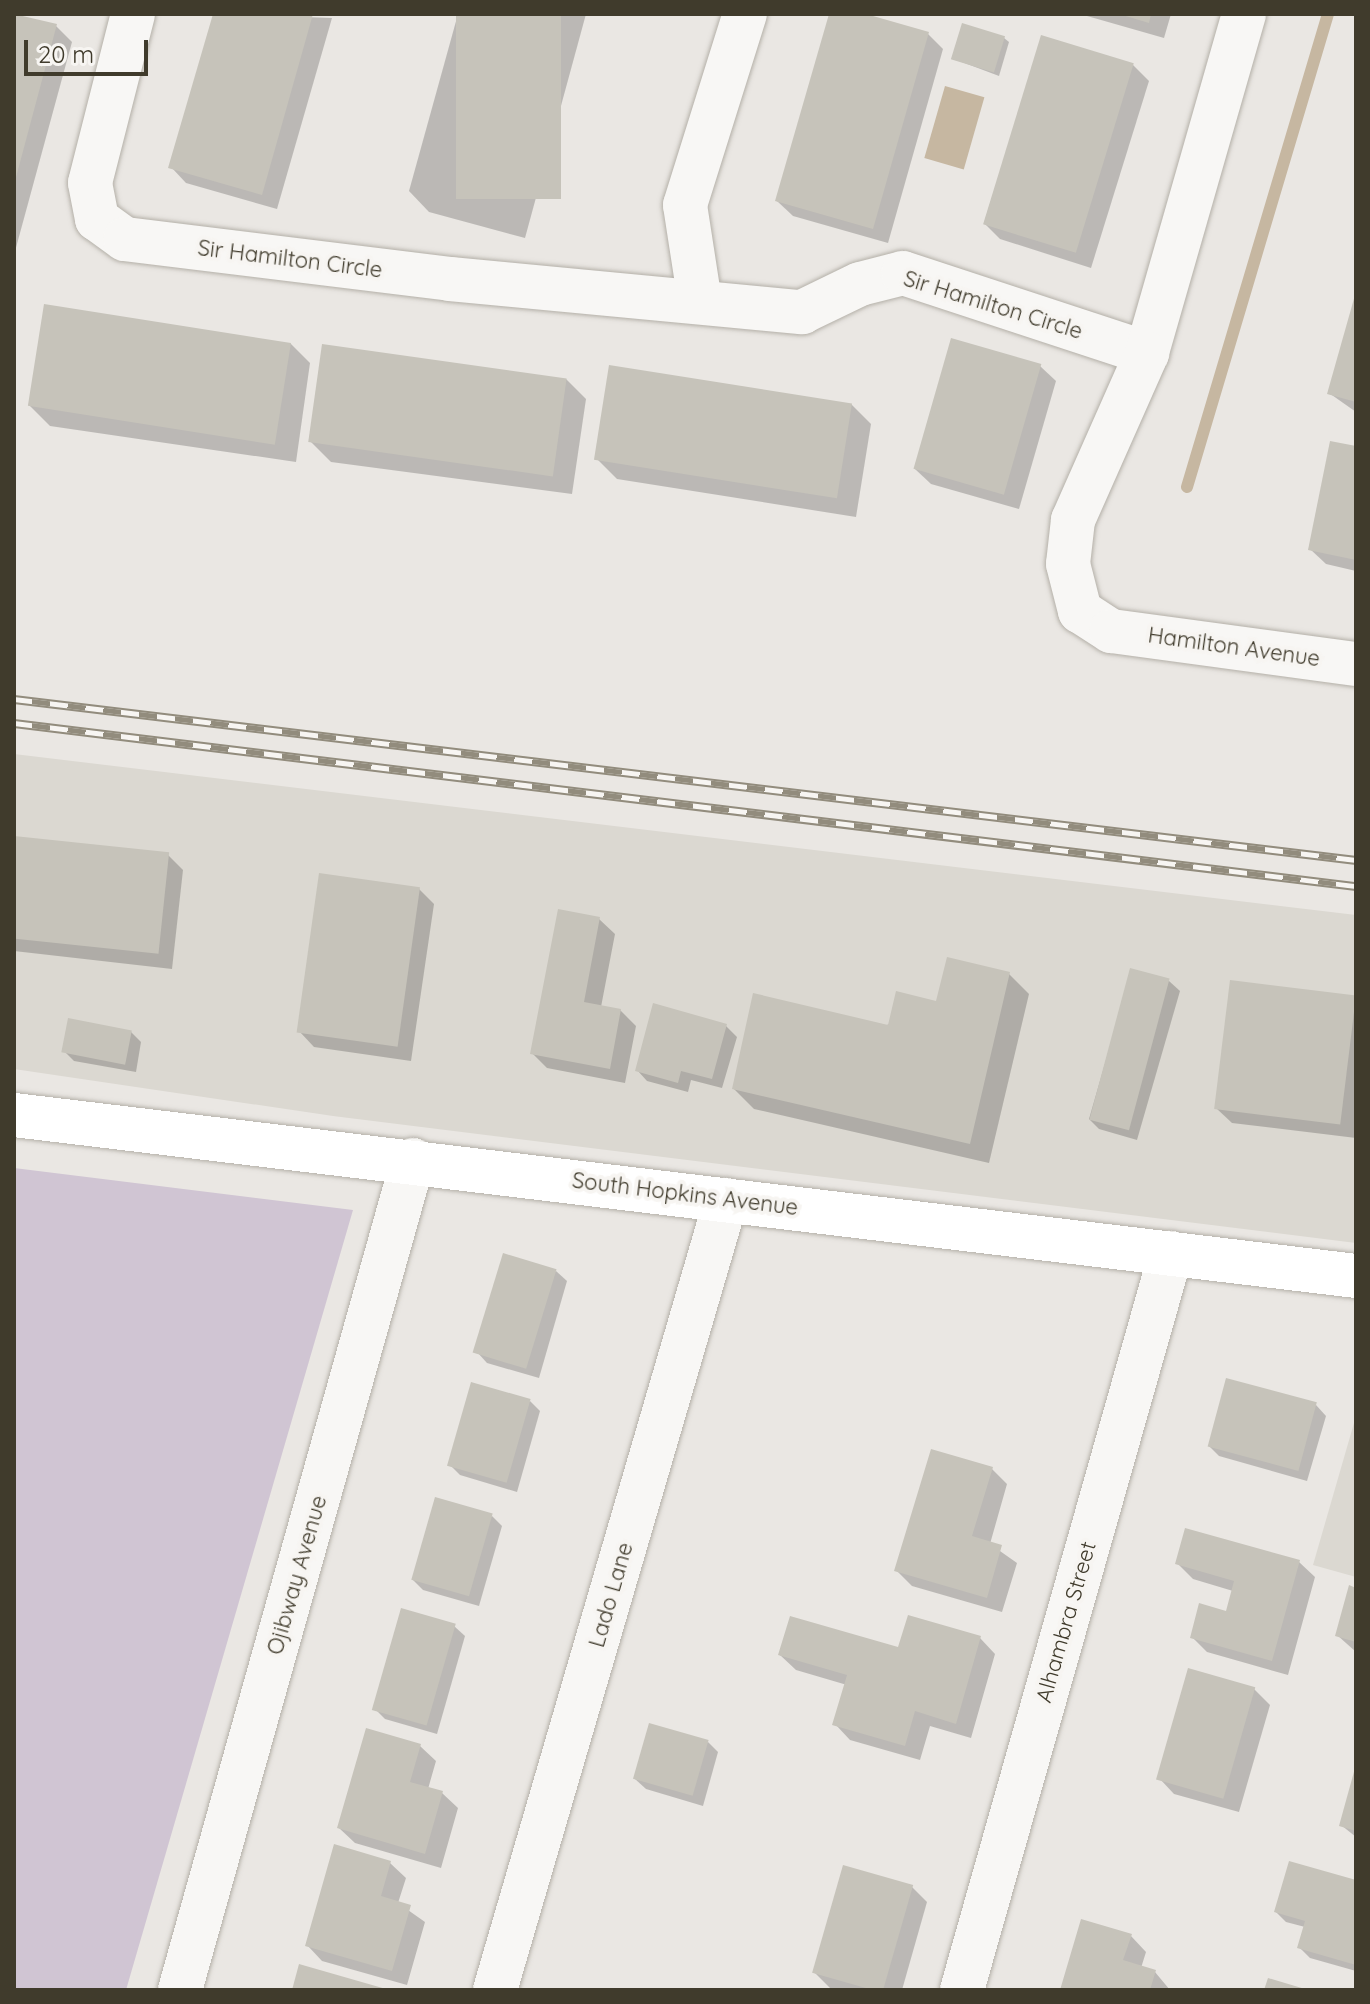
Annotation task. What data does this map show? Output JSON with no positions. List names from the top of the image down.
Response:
{
  "streets": {
    "street": [
      "Sir Hamilton Circle",
      "Hamilton Avenue",
      "South Hopkins Avenue",
      "Ojibway Avenue",
      "Lado Lane",
      "Alhambra Street"
    ]
  },
  "crossings": [
    ["Sir Hamilton Circle", "Hamilton Avenue"],
    ["South Hopkins Avenue", "Ojibway Avenue"],
    ["South Hopkins Avenue", "Lado Lane"],
    ["South Hopkins Avenue", "Alhambra Street"]
  ],
  "scale_bar": "20 m"
}
